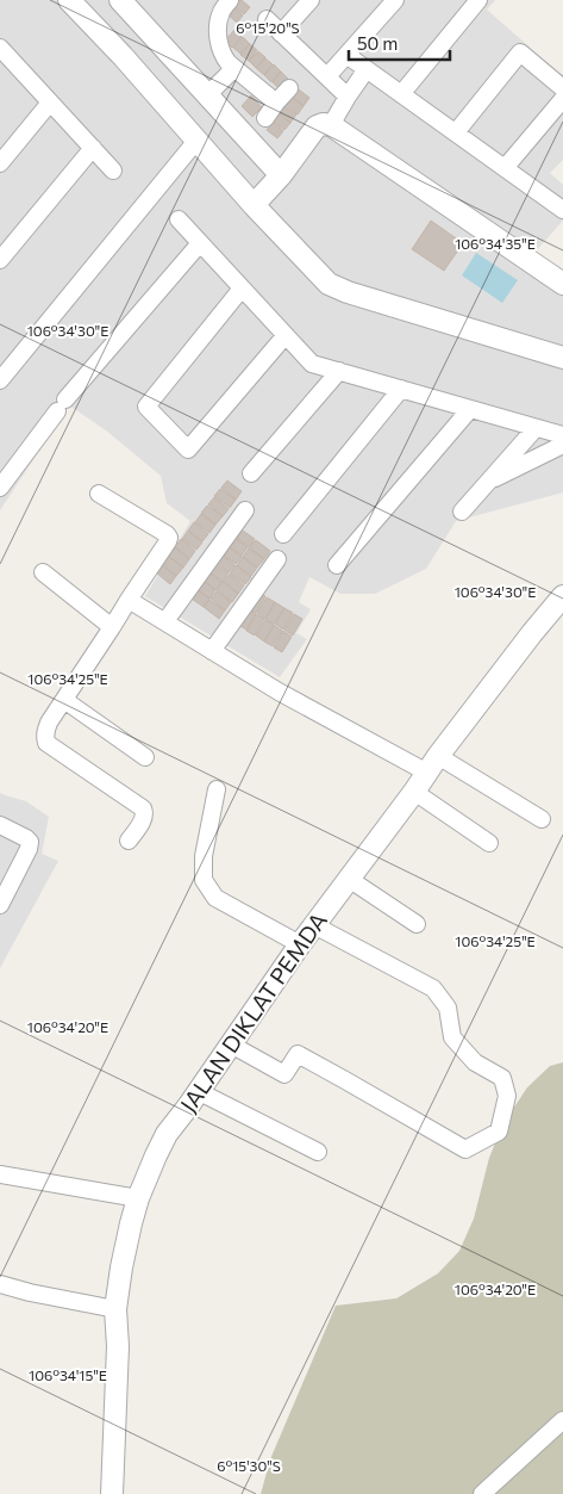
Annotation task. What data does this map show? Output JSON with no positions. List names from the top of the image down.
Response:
{
  "streets": {
    "street": ["JALAN DIKLAT PEMDA"]
  },
  "scale_bar": "50 m",
  "coordinates": [
    "6°15'20\"S",
    "106°34'35\"E",
    "106°34'30\"E",
    "106°34'25\"E",
    "106°34'20\"E",
    "106°34'15\"E",
    "6°15'30\"S"
  ]
}
